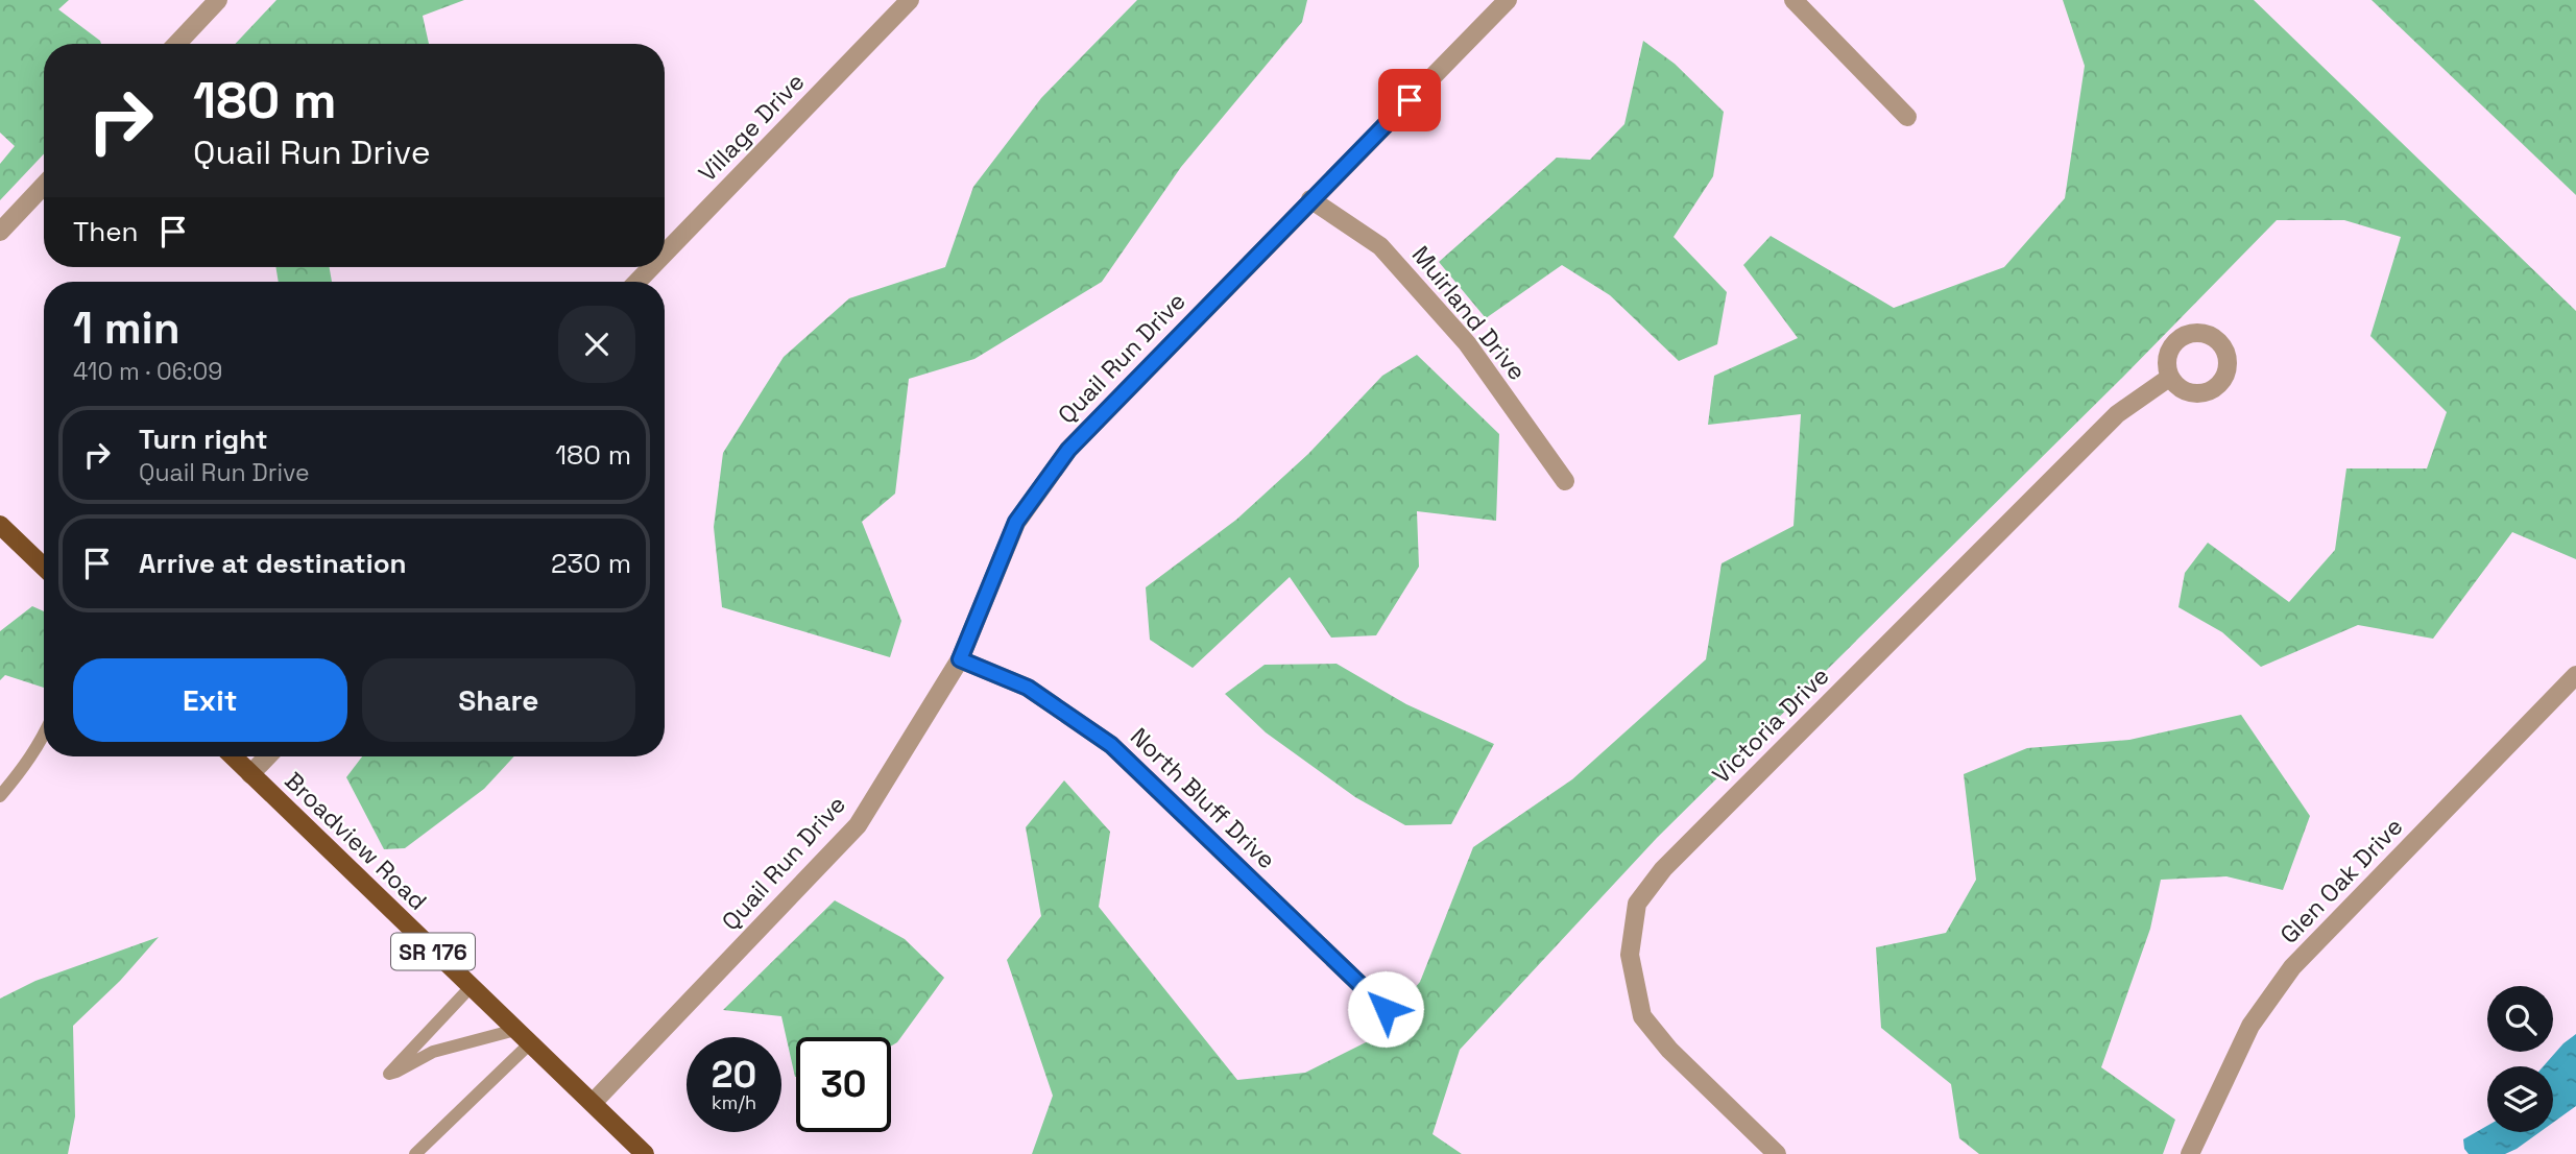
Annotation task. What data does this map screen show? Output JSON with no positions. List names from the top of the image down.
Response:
{
  "streets": {
    "main road": ["Broadview Road", "SR 176"],
    "street": [
      "Village Drive",
      "Muirland Drive",
      "Quail Run Drive",
      "Victoria Drive",
      "North Bluff Drive",
      "Glen Oak Drive"
    ]
  },
  "crossings": [
    ["Muirland Drive", "Quail Run Drive"],
    ["Quail Run Drive", "North Bluff Drive"],
    ["Quail Run Drive", "Broadview Road"]
  ],
  "page": {
    "turn": ["180 m", "Quail Run Drive"],
    "then": "Then",
    "heading": ["1 min", "410 m · 06:09"],
    "list": [
      {
        "name": "Turn right",
        "note": "Quail Run Drive",
        "value": "180 m"
      },
      {
        "name": "Arrive at destination",
        "value": "230 m"
      }
    ],
    "buttons": ["Exit", "Share"],
    "speed": "20 km/h",
    "limit": "30"
  }
}
